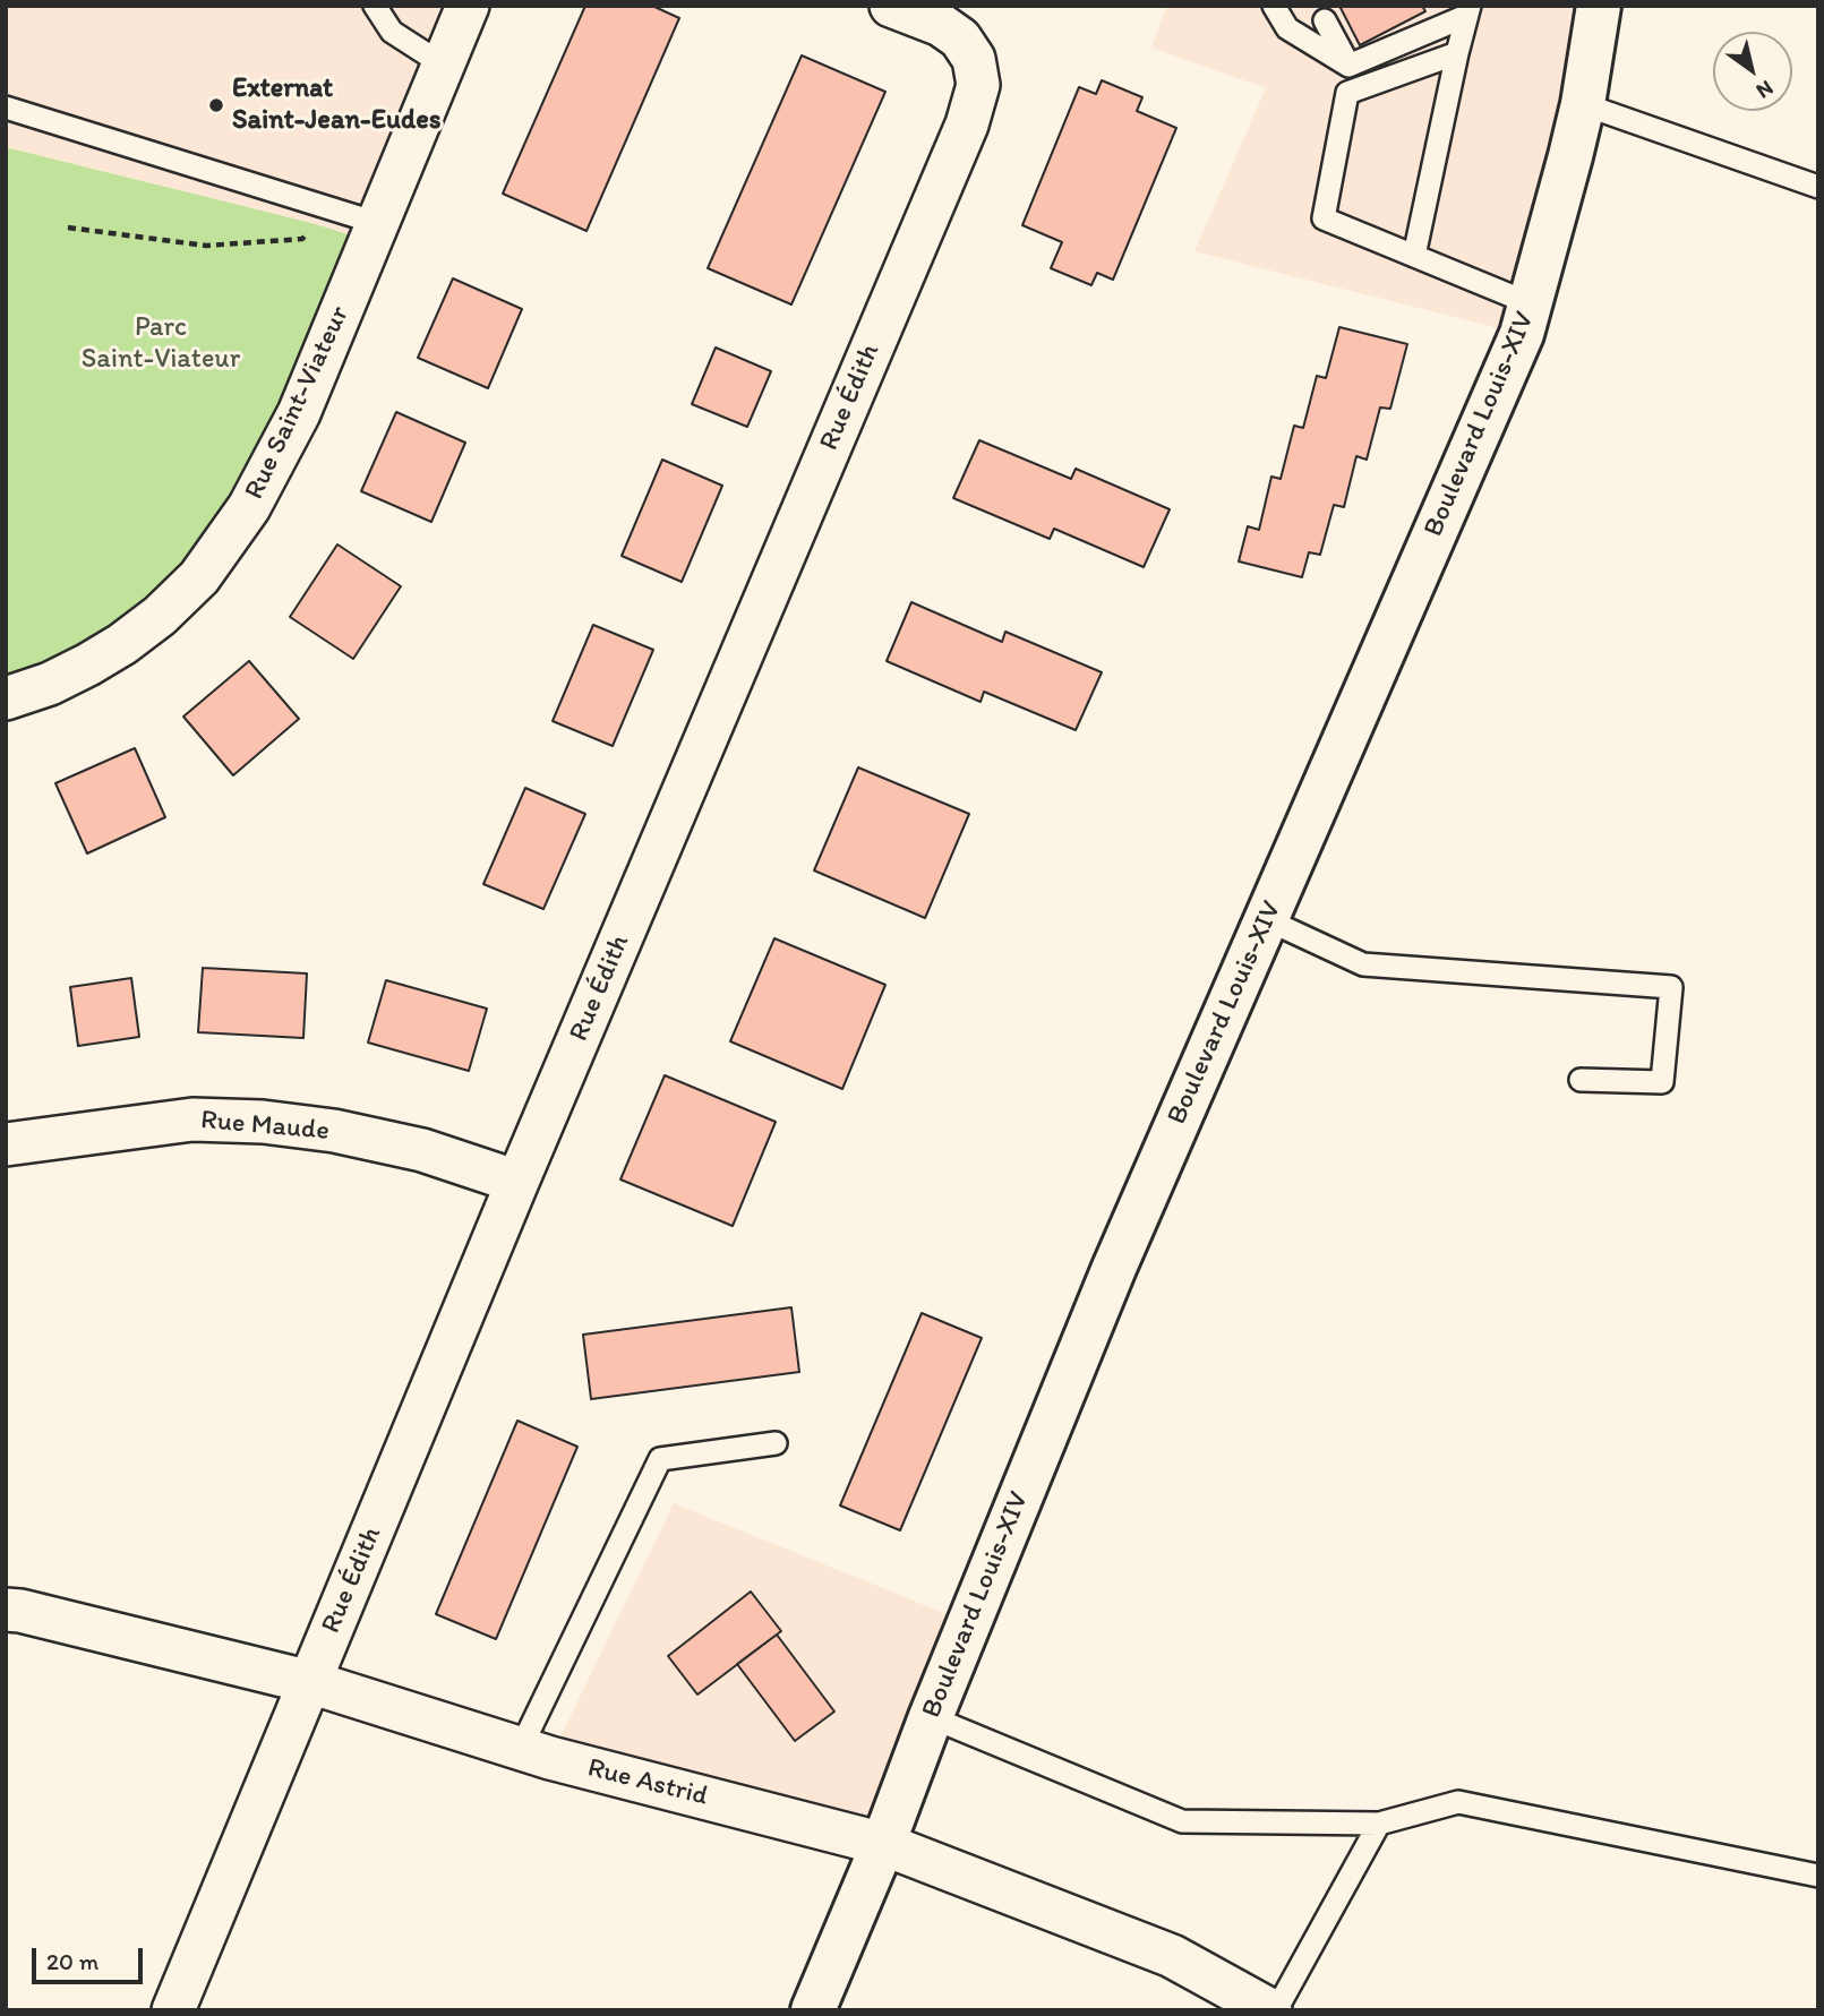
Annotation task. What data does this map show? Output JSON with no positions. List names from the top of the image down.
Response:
{
  "streets": {
    "main road": ["Boulevard Louis-XIV"],
    "street": [
      "Rue Édith",
      "Rue Saint-Viateur",
      "Rue Maude",
      "Rue Astrid"
    ]
  },
  "crossings": [
    ["Rue Édith", "Rue Maude"],
    ["Rue Édith", "Rue Astrid"],
    ["Boulevard Louis-XIV", "Rue Astrid"]
  ],
  "parks": ["Parc Saint-Viateur"],
  "places": ["Externat Saint-Jean-Eudes"],
  "scale_bar": "20 m",
  "north": "bottom right"
}
